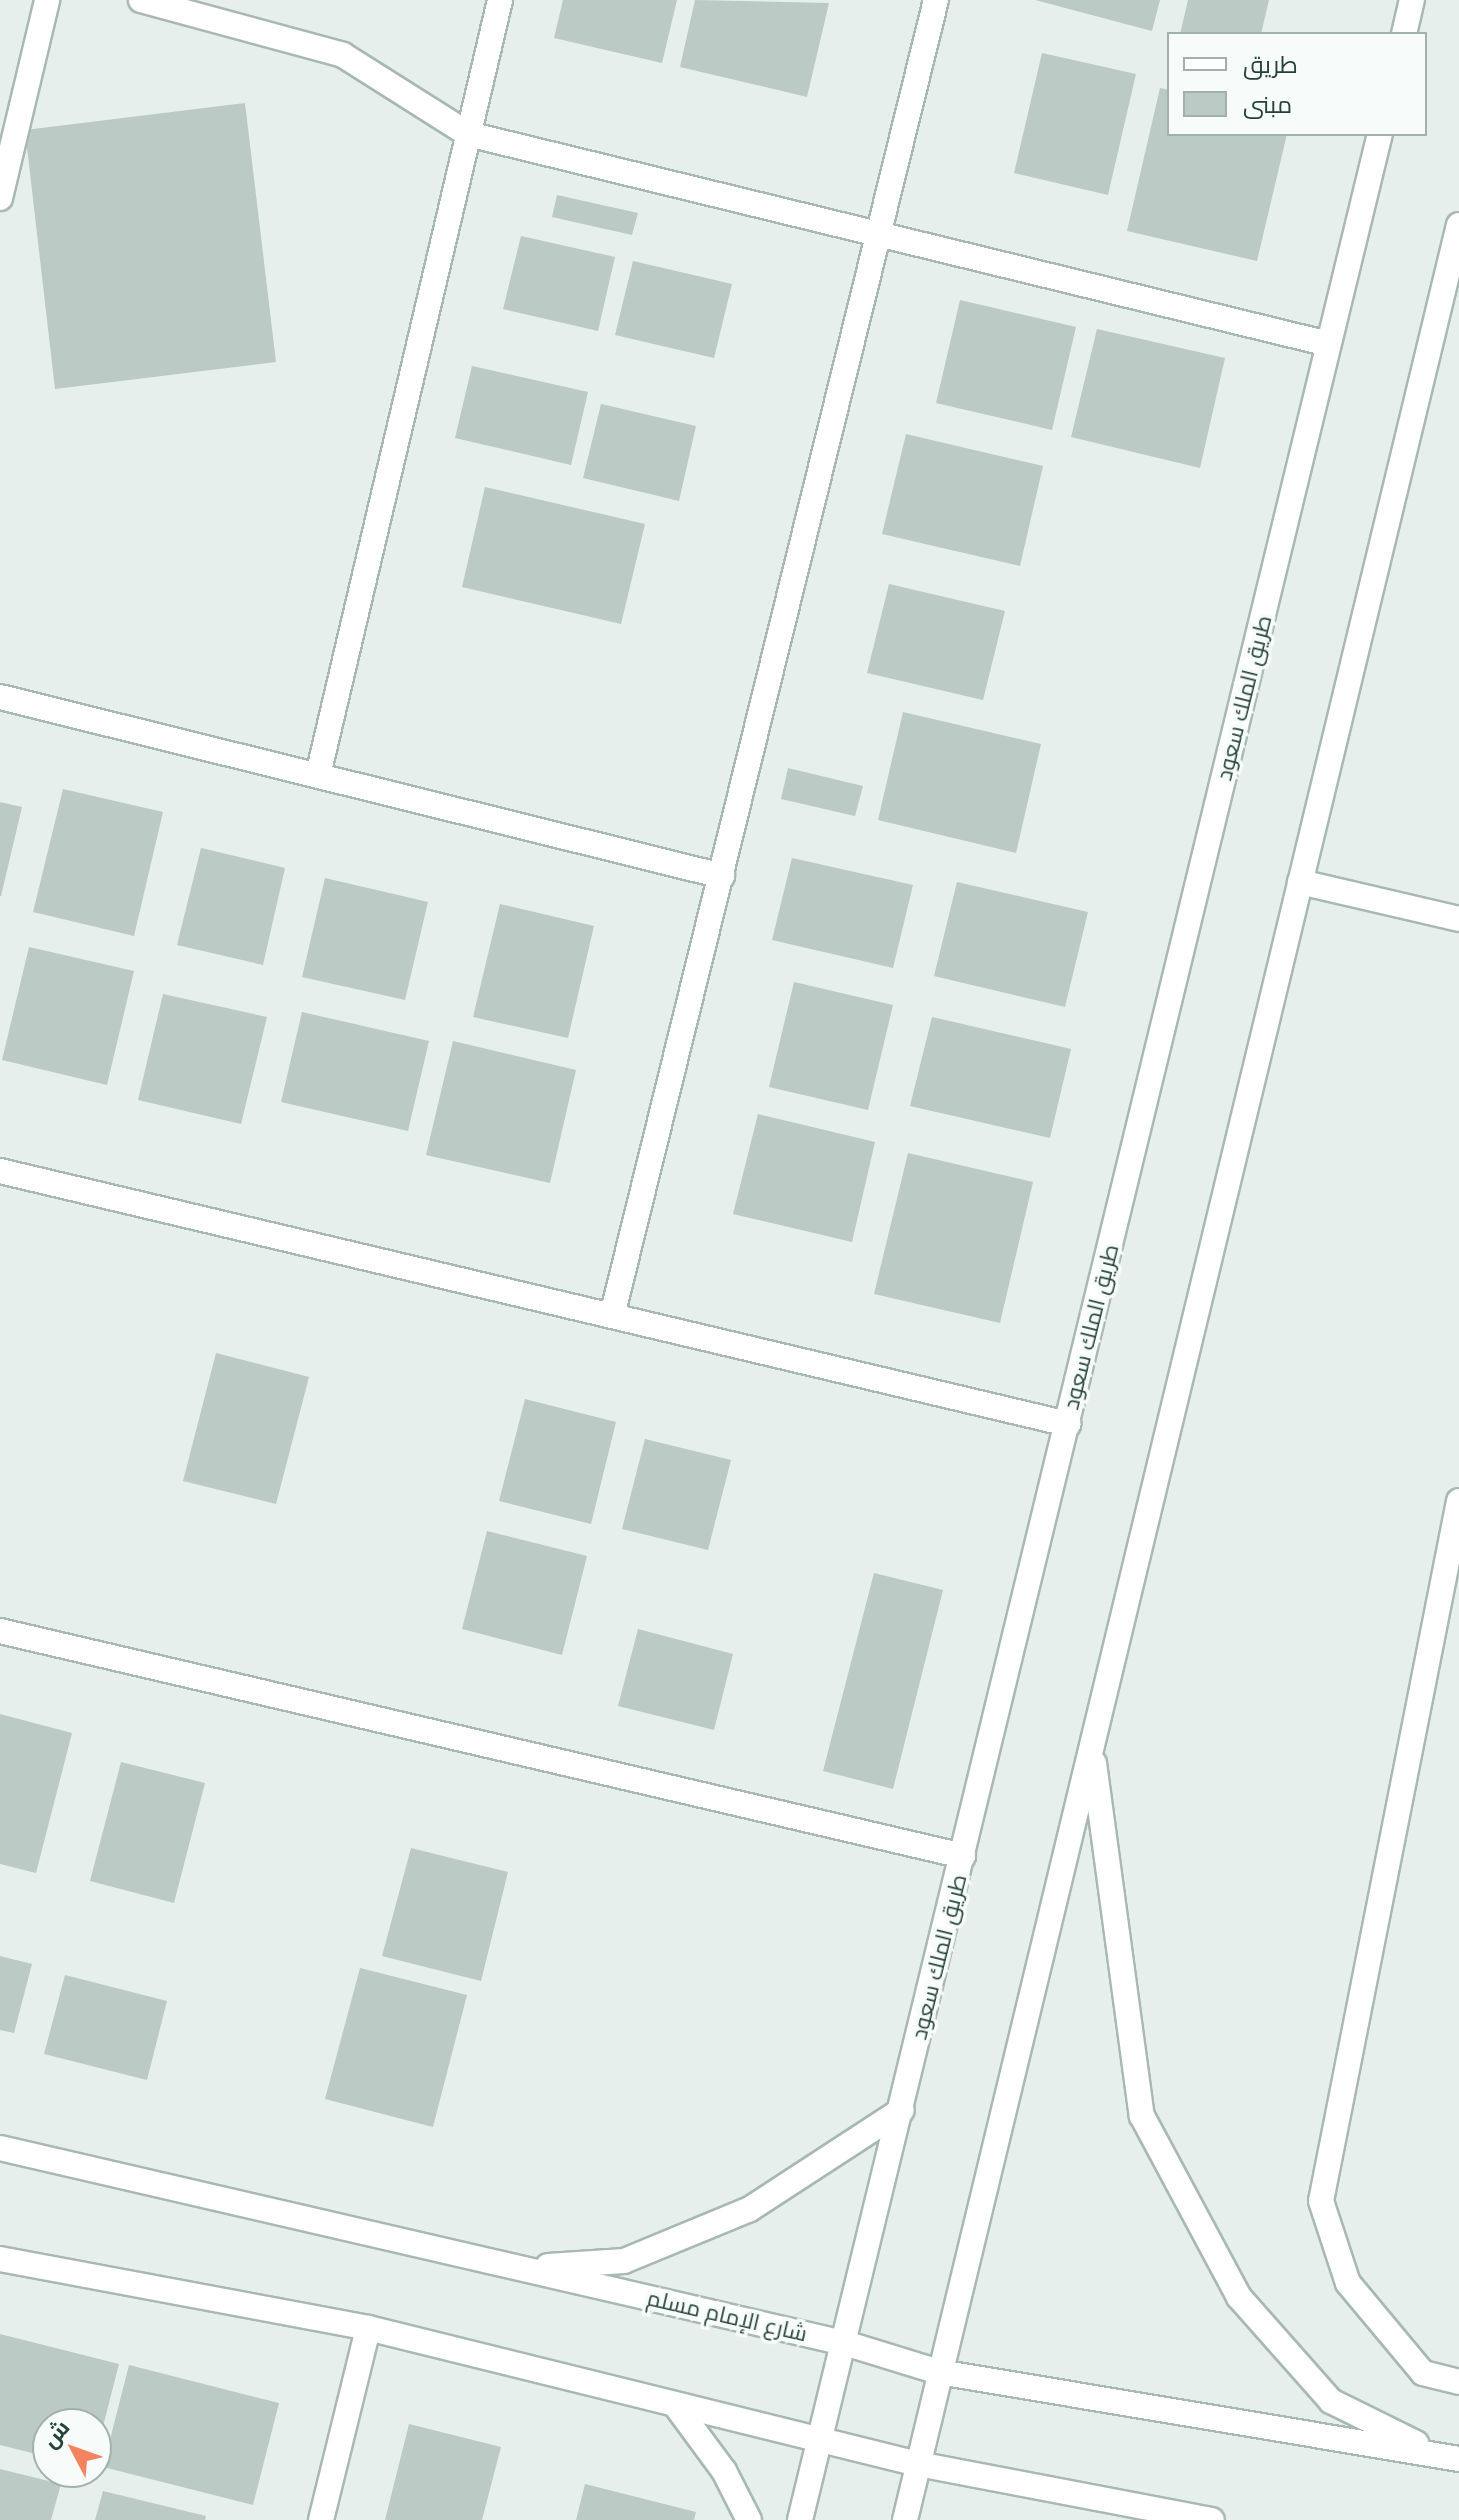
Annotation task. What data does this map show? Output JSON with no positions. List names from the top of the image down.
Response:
{
  "streets": {
    "main road": ["طريق الملك سعود", "شارع الإمام مسلم"]
  },
  "crossings": [
    ["طريق الملك سعود", "شارع الإمام مسلم"]
  ],
  "legend": ["طريق", "مبنى"],
  "north": "top left"
}
